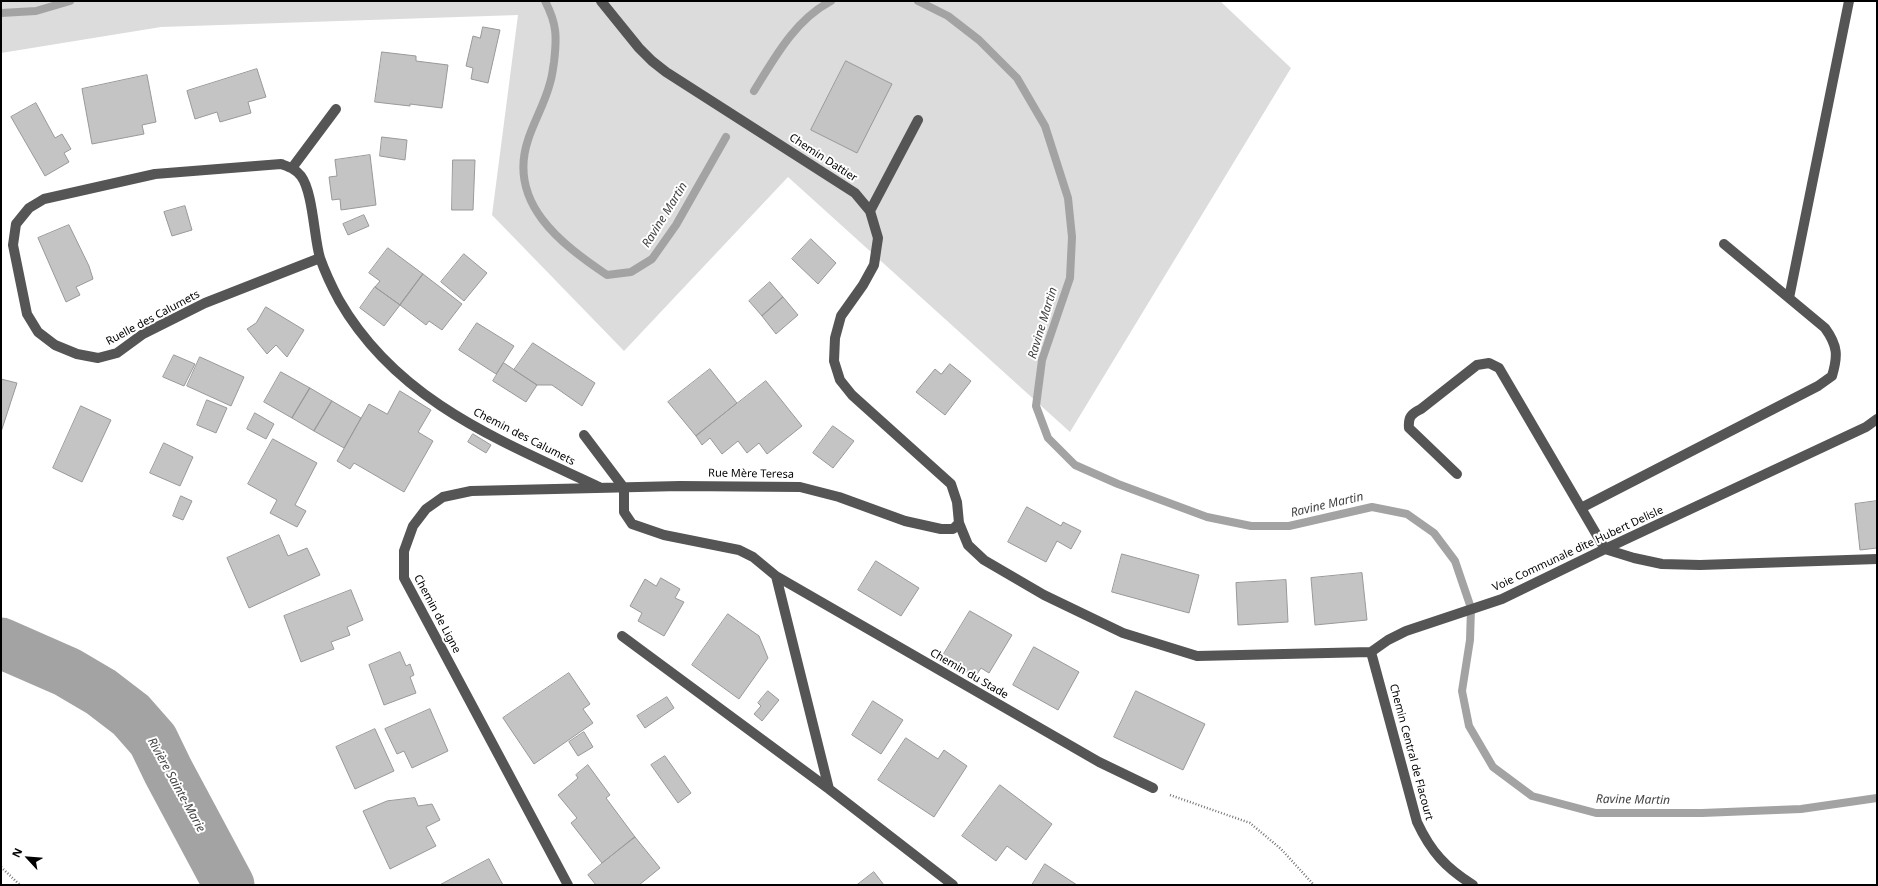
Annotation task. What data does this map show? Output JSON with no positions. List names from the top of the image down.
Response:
{
  "streets": {
    "street": [
      "Chemin Dattier",
      "Ruelle des Calumets",
      "Chemin des Calumets",
      "Rue Mère Teresa",
      "Voie Communale dite Hubert Delisle",
      "Chemin de Ligne",
      "Chemin du Stade",
      "Chemin Central de Flacourt"
    ]
  },
  "crossings": [
    ["Chemin Dattier", "Rue Mère Teresa"],
    ["Ruelle des Calumets", "Chemin des Calumets"],
    ["Chemin des Calumets", "Chemin de Ligne"],
    ["Rue Mère Teresa", "Chemin de Ligne"],
    ["Rue Mère Teresa", "Chemin du Stade"],
    ["Voie Communale dite Hubert Delisle", "Chemin Central de Flacourt"],
    ["Chemin de Ligne", "Chemin du Stade"]
  ],
  "water": ["Ravine Martin", "Rivière Sainte-Marie"],
  "north": "top left"
}
